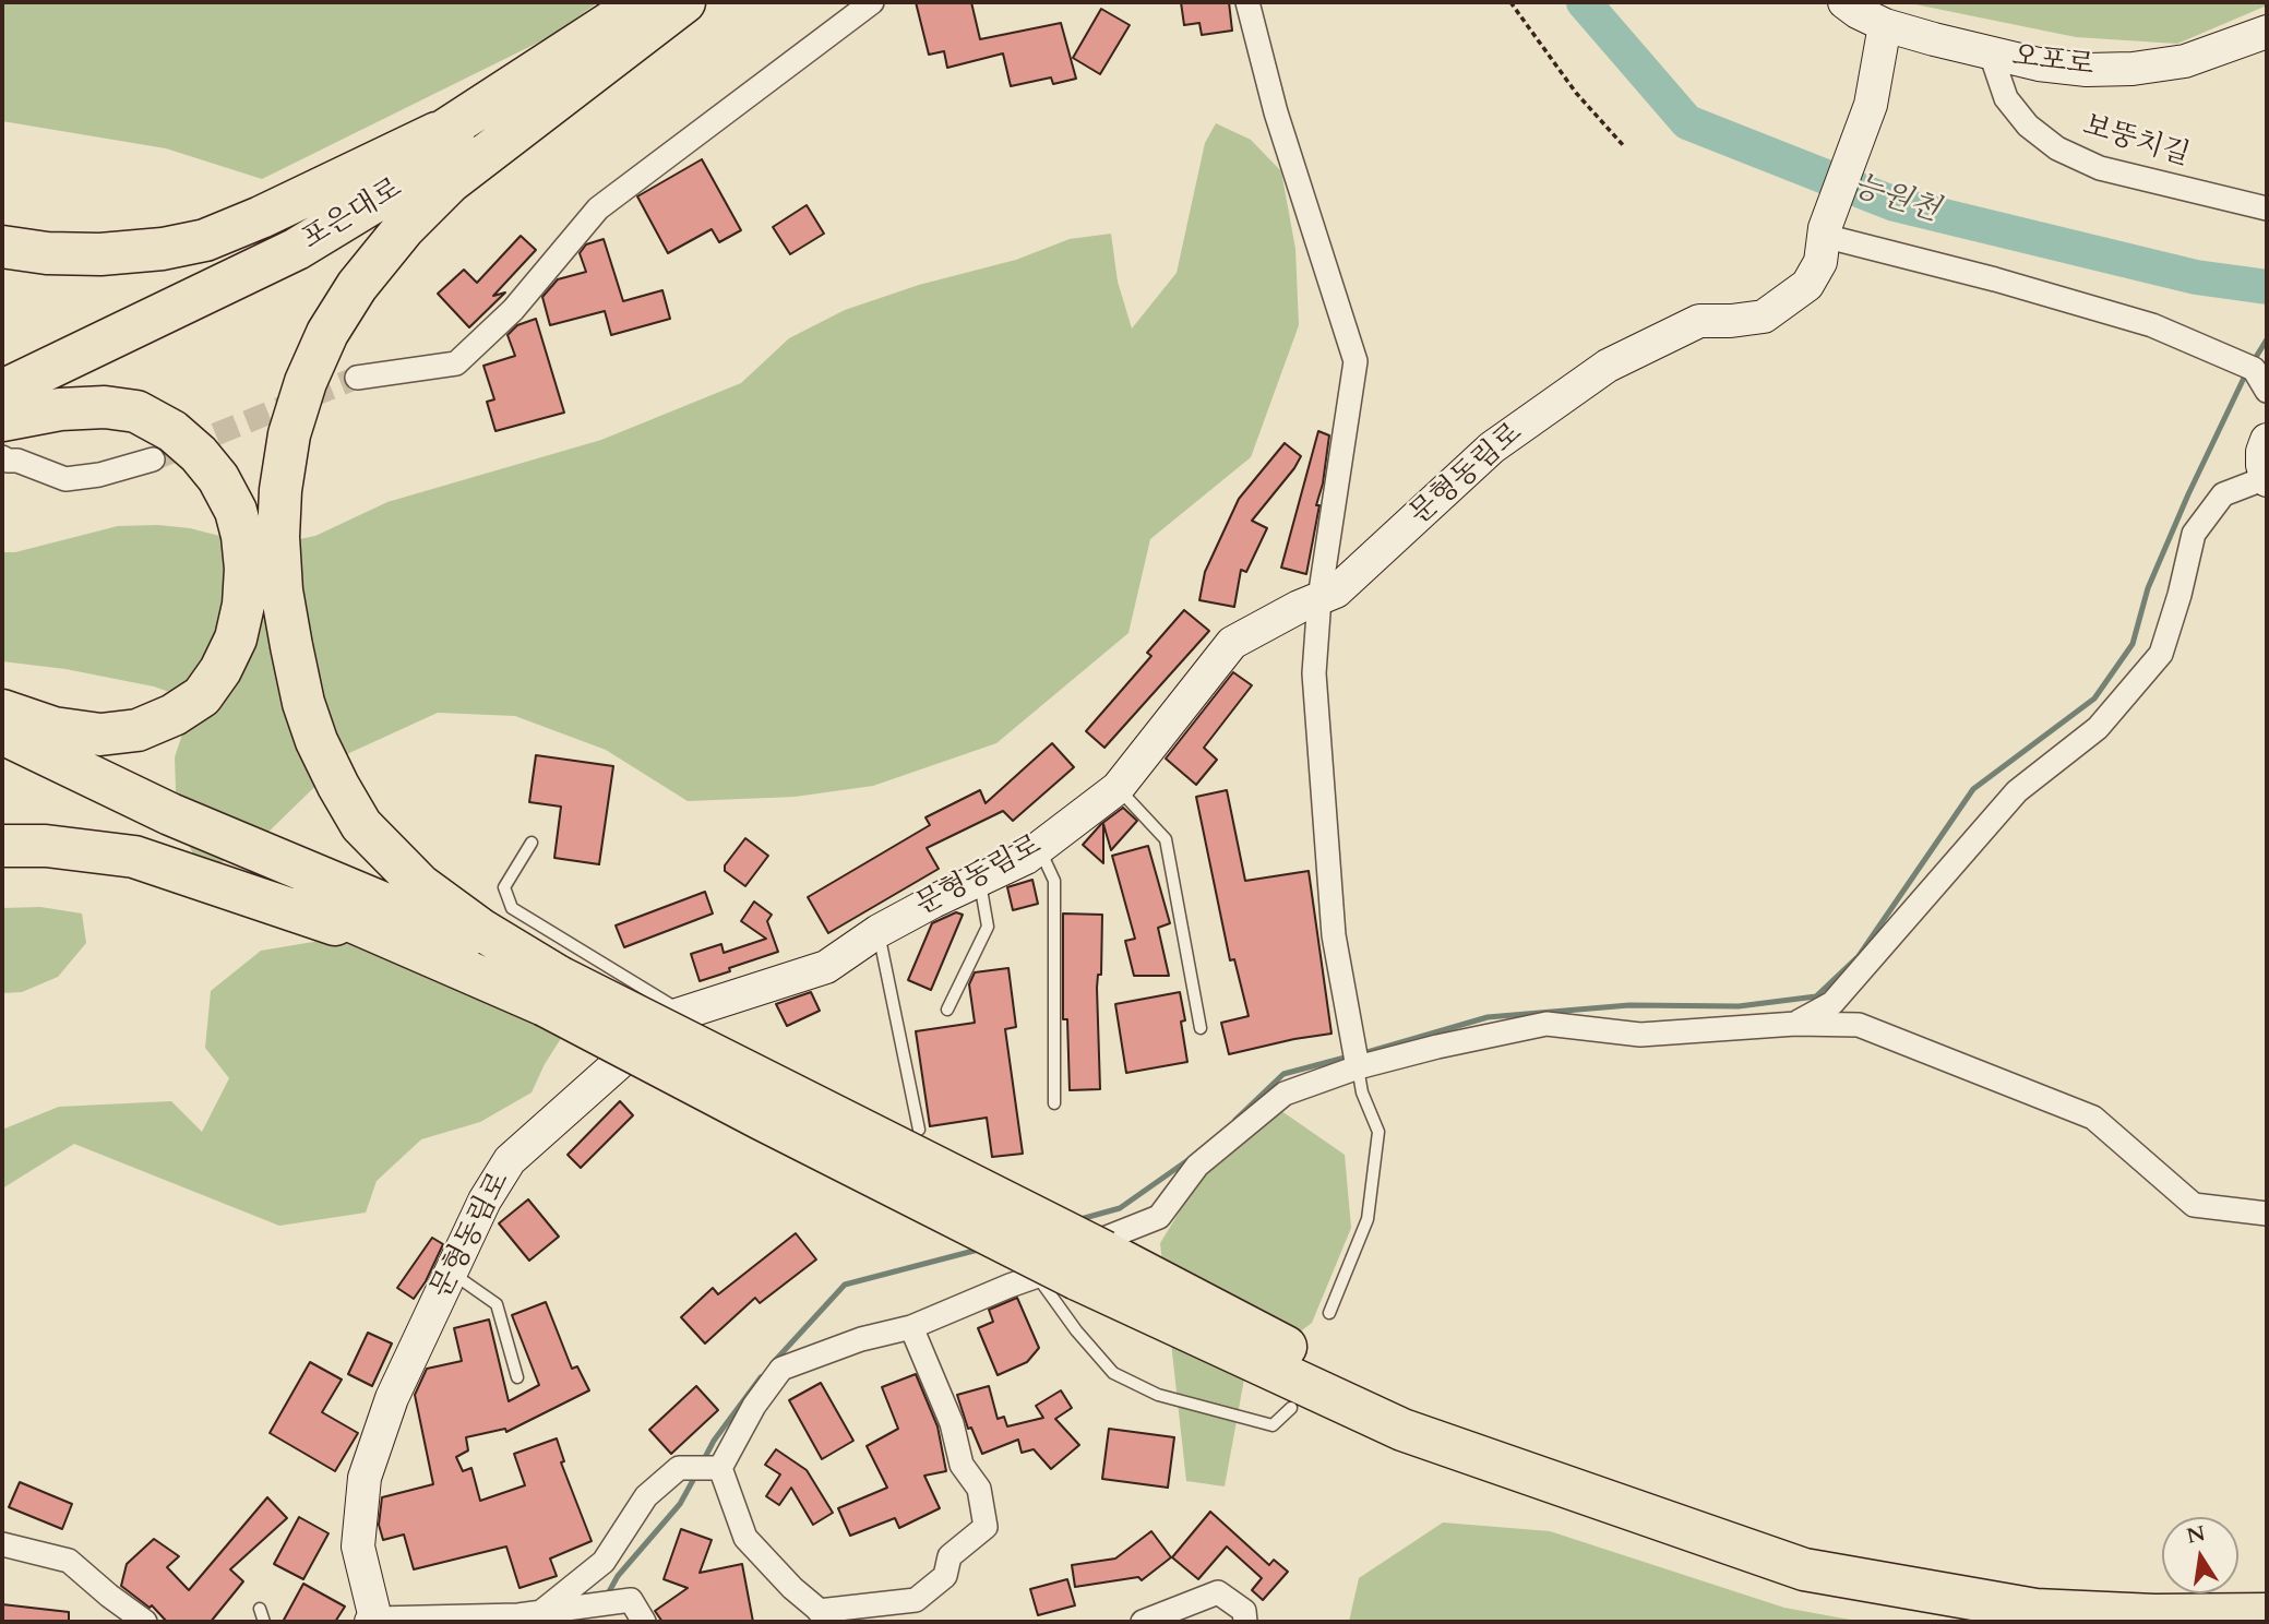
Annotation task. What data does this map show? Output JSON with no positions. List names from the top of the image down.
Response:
{
  "streets": {
    "highway": ["포은대로"],
    "street": ["오포로", "보뚱치길", "문형동림로"]
  },
  "crossings": [
    ["오포로", "보뚱치길"],
    ["오포로", "문형동림로"]
  ],
  "water": ["능원천"],
  "north": "top"
}
